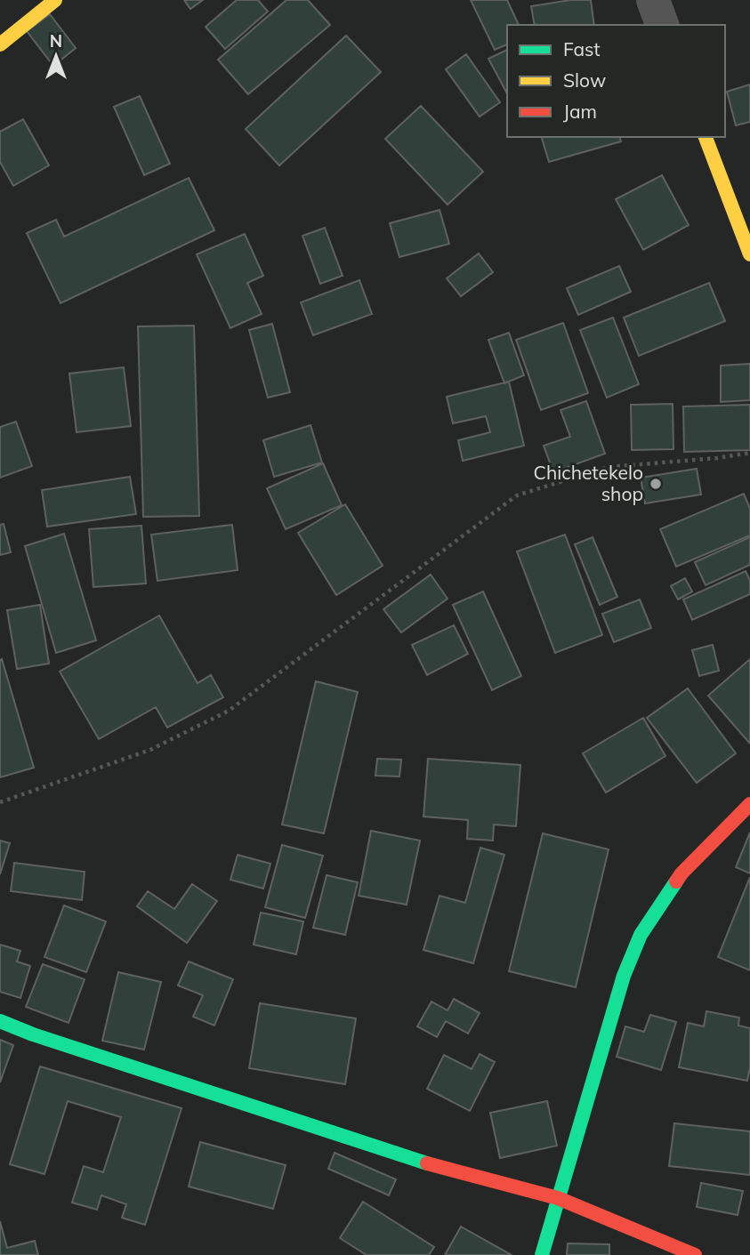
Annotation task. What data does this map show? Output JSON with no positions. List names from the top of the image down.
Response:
{
  "places": ["Chichetekelo shop"],
  "legend": ["Fast", "Slow", "Jam"],
  "north": "top"
}
